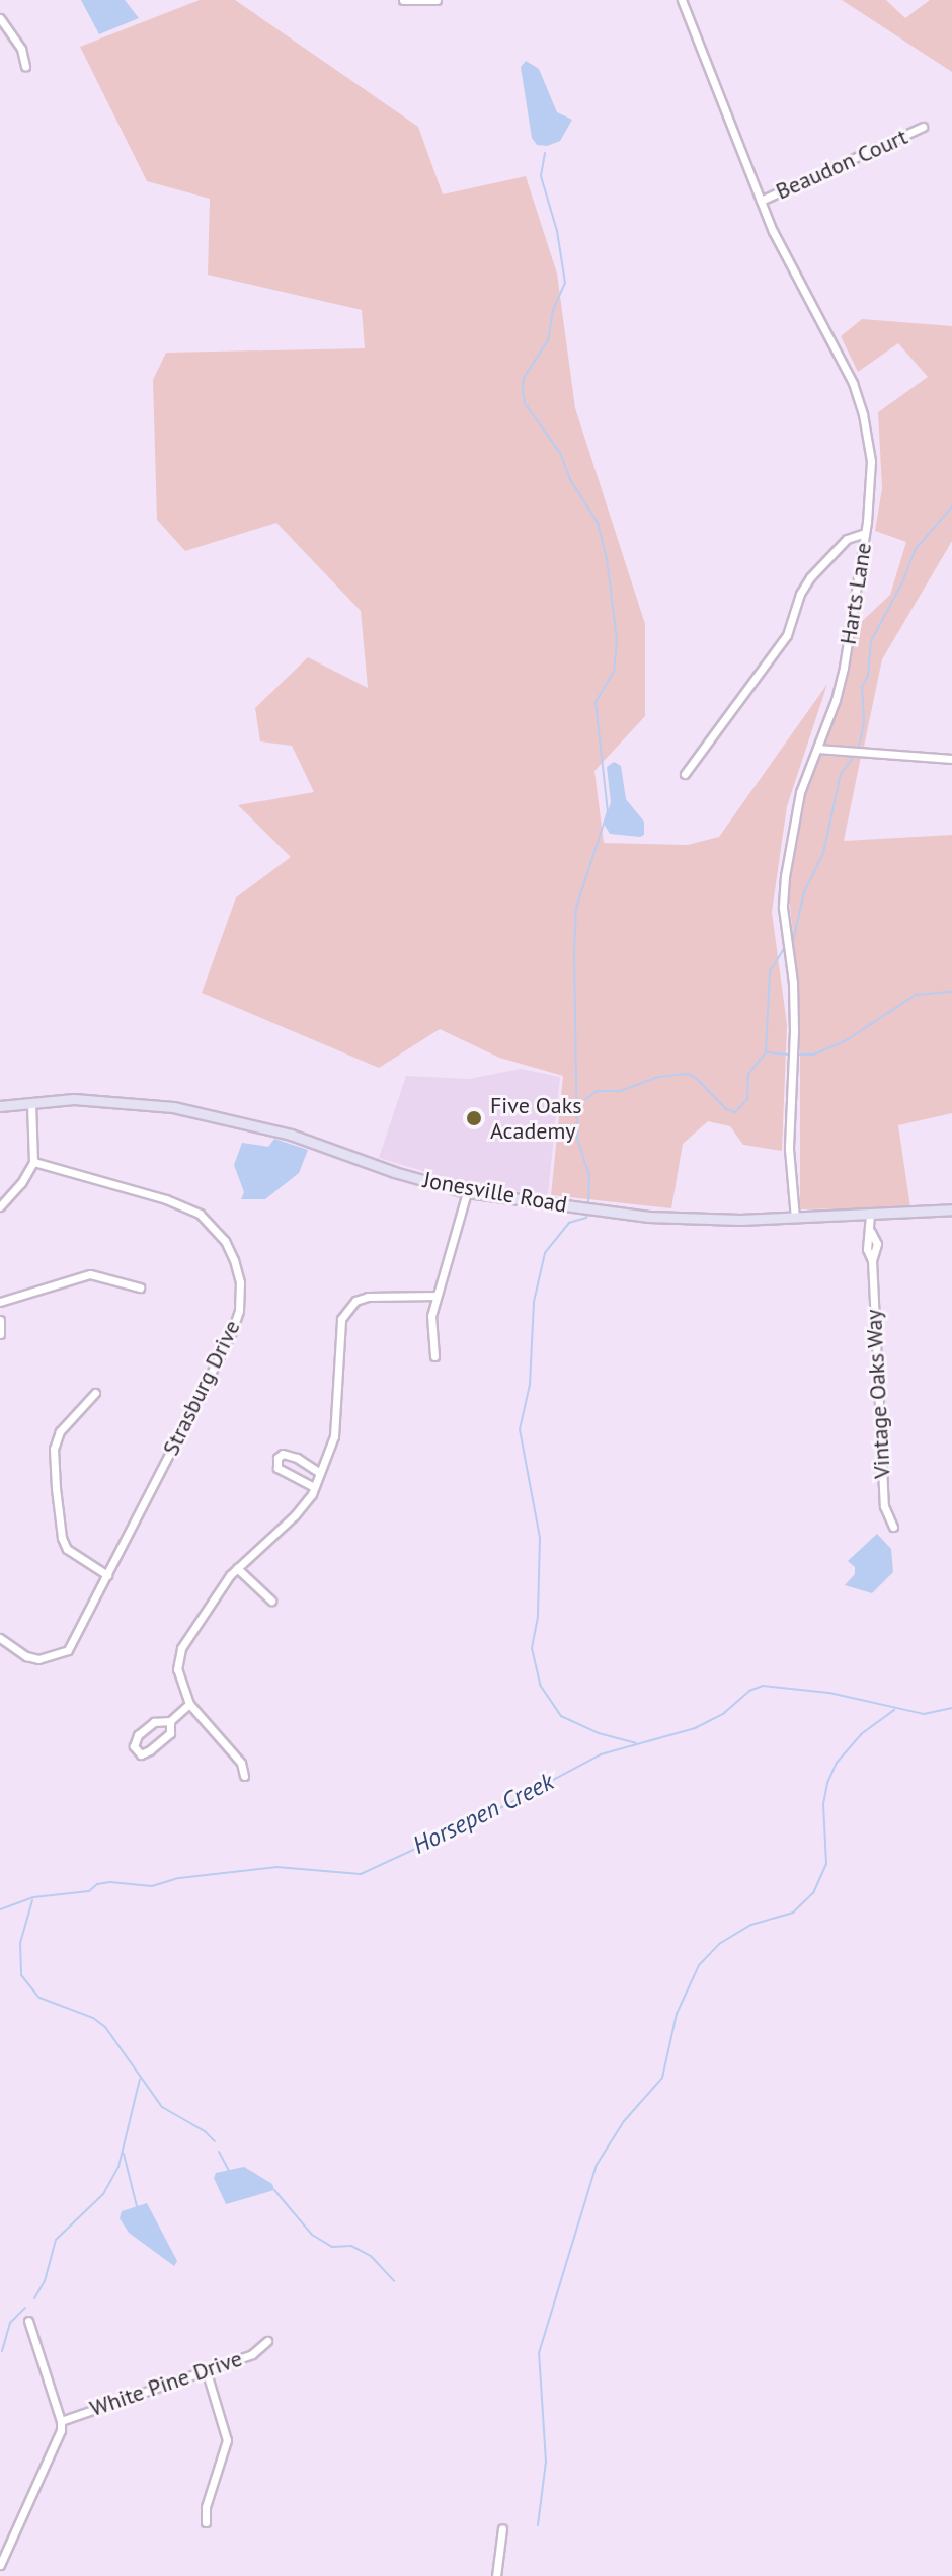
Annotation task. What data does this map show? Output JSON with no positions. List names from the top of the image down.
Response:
{
  "streets": {
    "street": [
      "Beaudon Court",
      "Harts Lane",
      "Jonesville Road",
      "Strasburg Drive",
      "Vintage Oaks Way",
      "White Pine Drive"
    ]
  },
  "crossings": [
    ["Beaudon Court", "Harts Lane"],
    ["Harts Lane", "Jonesville Road"],
    ["Jonesville Road", "Vintage Oaks Way"]
  ],
  "water": ["Horsepen Creek"],
  "places": ["Five Oaks Academy"]
}
